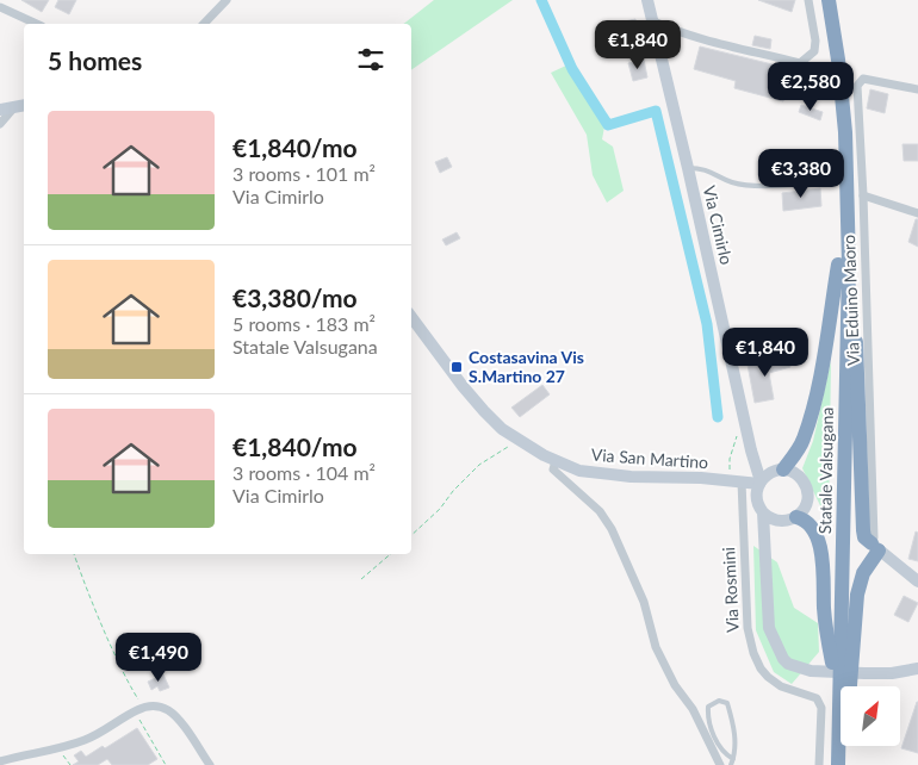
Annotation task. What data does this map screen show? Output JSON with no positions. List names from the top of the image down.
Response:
{
  "streets": {
    "highway": ["Statale Valsugana"],
    "street": [
      "Via Cimirlo",
      "Via Eduino Maoro",
      "Via San Martino",
      "Via Rosmini"
    ]
  },
  "crossings": [
    ["Via San Martino", "Via Rosmini"]
  ],
  "places": {
    "transit": ["Costasavina Vis S.Martino 27"]
  },
  "north": "top right",
  "page": {
    "price": [
      "€1,840",
      "€2,580",
      "€3,380",
      "€1,840",
      "€1,490"
    ],
    "heading": "5 homes",
    "list": [
      {
        "name": "€1,840/mo",
        "note": "3 rooms · 101 m² · Via Cimirlo"
      },
      {
        "name": "€3,380/mo",
        "note": "5 rooms · 183 m² · Statale Valsugana"
      },
      {
        "name": "€1,840/mo",
        "note": "3 rooms · 104 m² · Via Cimirlo"
      }
    ]
  }
}
